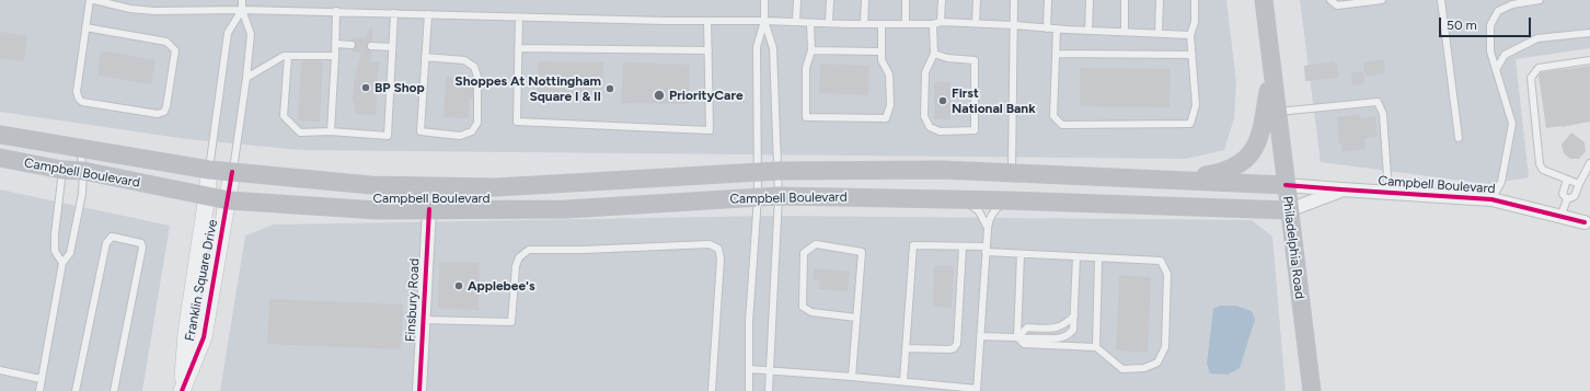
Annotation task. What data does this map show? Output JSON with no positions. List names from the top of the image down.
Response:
{
  "streets": {
    "main road": ["Campbell Boulevard", "Philadelphia Road"],
    "street": ["Franklin Square Drive", "Finsbury Road"]
  },
  "crossings": [
    ["Campbell Boulevard", "Philadelphia Road"],
    ["Campbell Boulevard", "Franklin Square Drive"],
    ["Campbell Boulevard", "Finsbury Road"]
  ],
  "places": [
    "BP Shop",
    "Shoppes At Nottingham Square I & II",
    "PriorityCare",
    "First National Bank",
    "Applebee's"
  ],
  "scale_bar": "50 m"
}
